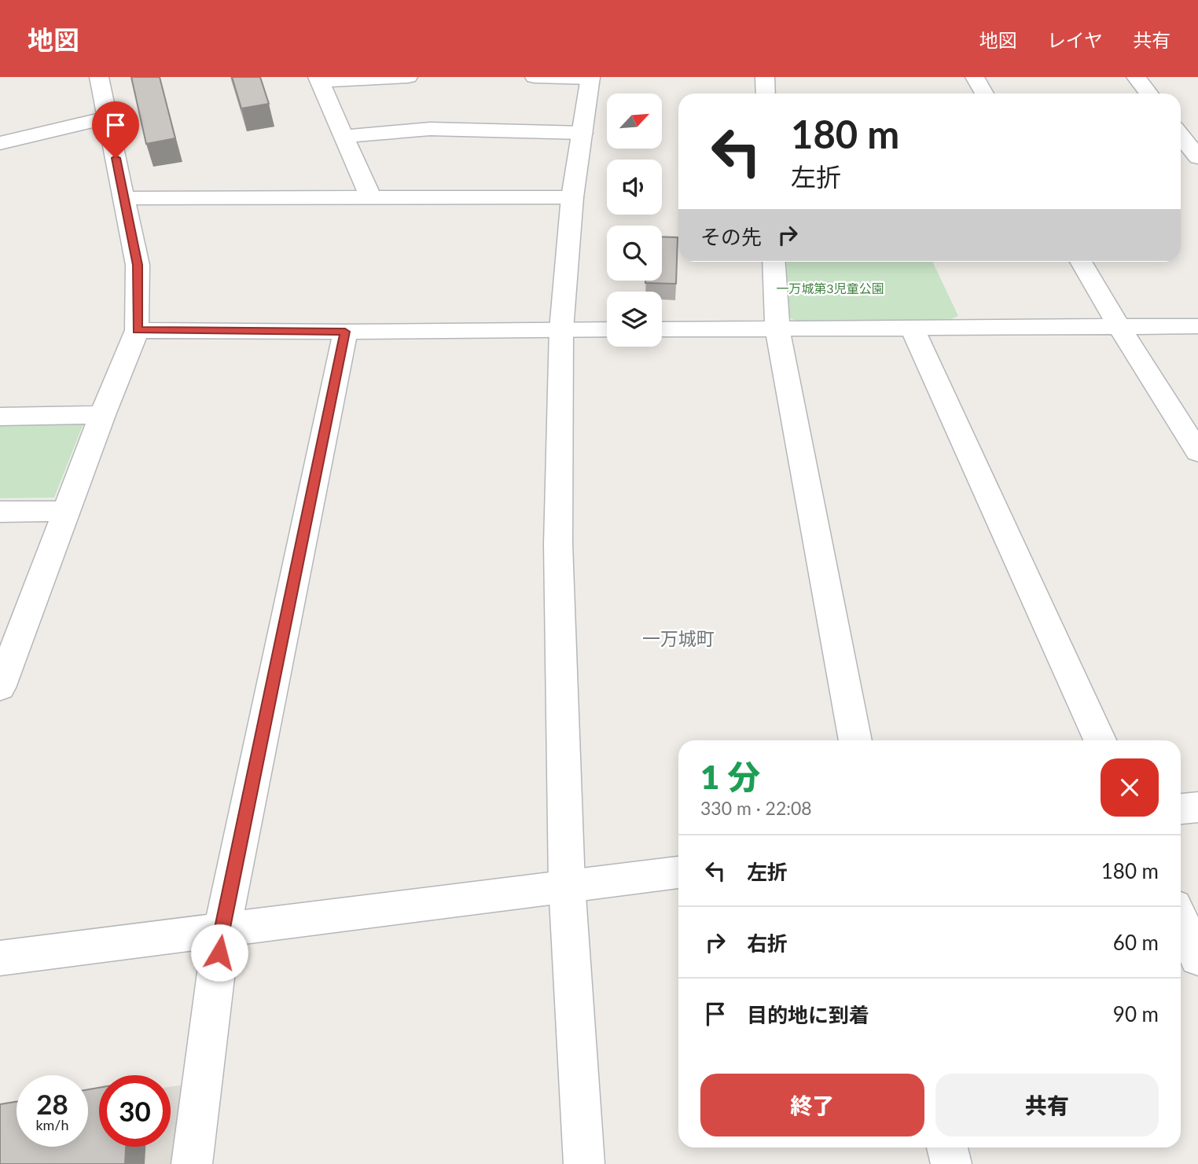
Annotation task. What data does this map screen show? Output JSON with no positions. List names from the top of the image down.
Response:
{
  "districts": ["一万城町"],
  "parks": ["一万城第3児童公園"],
  "north": "top right",
  "page": {
    "header": "地図",
    "nav": ["地図", "レイヤ", "共有"],
    "turn": ["180 m", "左折"],
    "then": "その先",
    "heading": ["1 分", "330 m · 22:08"],
    "list": [
      {
        "name": "左折",
        "value": "180 m"
      },
      {
        "name": "右折",
        "value": "60 m"
      },
      {
        "name": "目的地に到着",
        "value": "90 m"
      }
    ],
    "buttons": ["終了", "共有"],
    "speed": "28 km/h",
    "limit": "30"
  }
}
